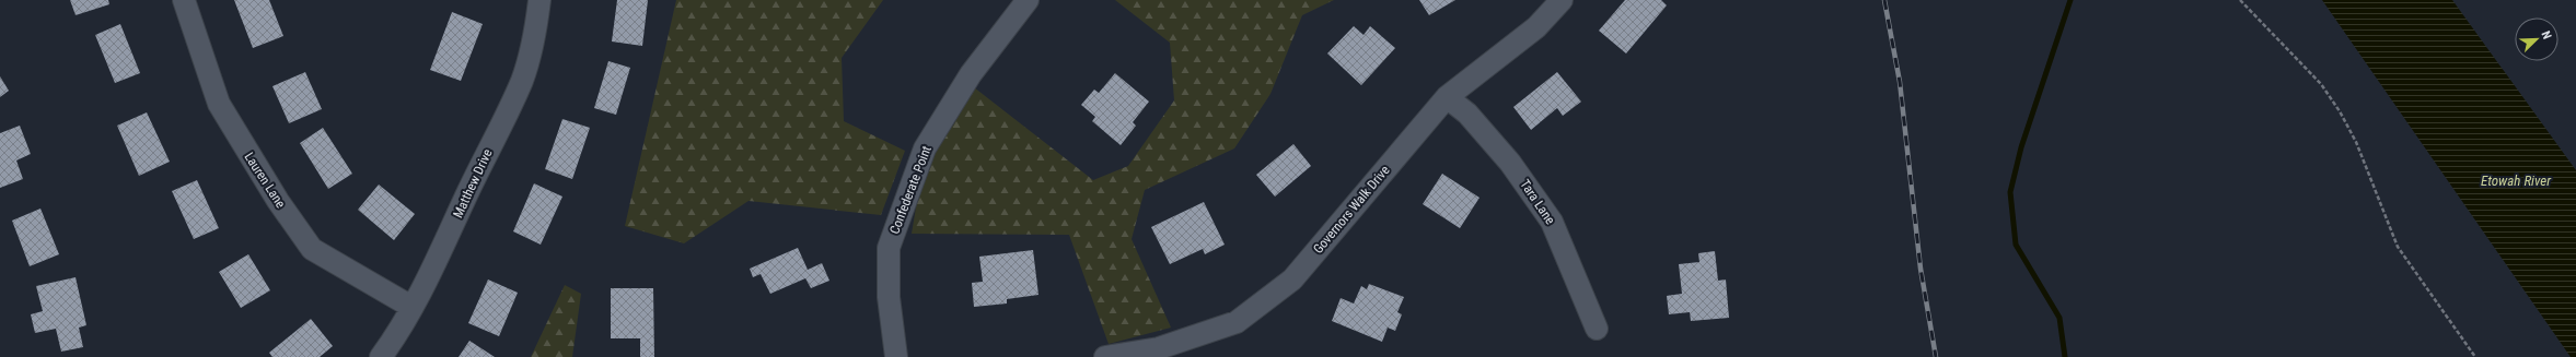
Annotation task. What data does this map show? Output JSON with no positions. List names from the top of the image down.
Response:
{
  "streets": {
    "street": [
      "Lauren Lane",
      "Matthew Drive",
      "Confederate Point",
      "Tara Lane",
      "Governors Walk Drive"
    ]
  },
  "crossings": [
    ["Lauren Lane", "Matthew Drive"],
    ["Tara Lane", "Governors Walk Drive"]
  ],
  "water": ["Etowah River"],
  "north": "top right"
}
